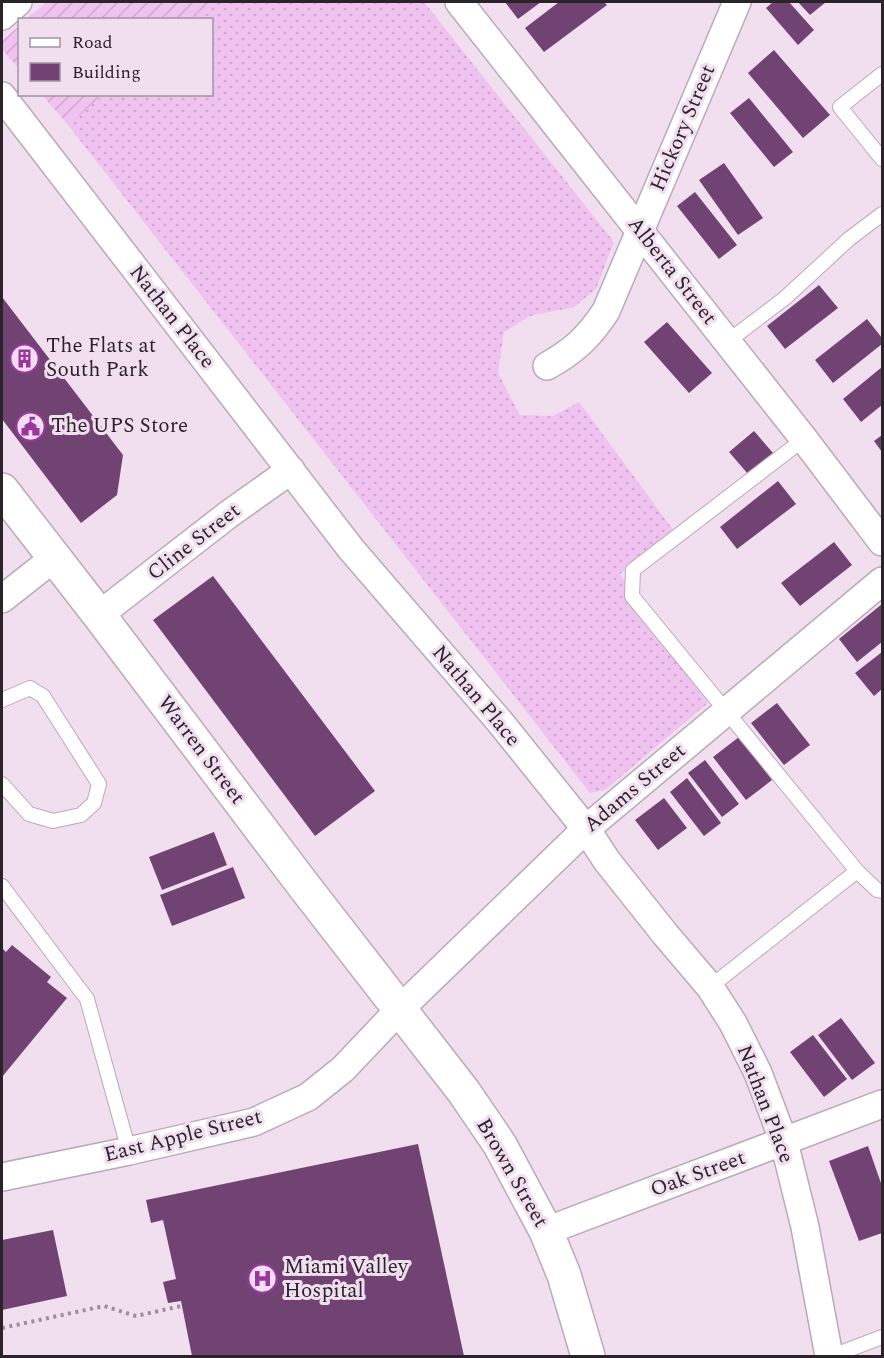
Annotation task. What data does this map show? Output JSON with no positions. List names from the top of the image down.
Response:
{
  "streets": {
    "street": [
      "Hickory Street",
      "Alberta Street",
      "Nathan Place",
      "Cline Street",
      "Warren Street",
      "Adams Street",
      "East Apple Street",
      "Brown Street",
      "Oak Street"
    ]
  },
  "crossings": [
    ["Hickory Street", "Alberta Street"],
    ["Nathan Place", "Cline Street"],
    ["Nathan Place", "Adams Street"],
    ["Nathan Place", "Oak Street"],
    ["Cline Street", "Warren Street"],
    ["Warren Street", "Adams Street"],
    ["Warren Street", "East Apple Street"],
    ["Warren Street", "Brown Street"],
    ["Adams Street", "East Apple Street"],
    ["Adams Street", "Brown Street"],
    ["East Apple Street", "Brown Street"],
    ["Brown Street", "Oak Street"]
  ],
  "places": {
    "building": ["The Flats at South Park"],
    "public building": ["The UPS Store"],
    "hospital": ["Miami Valley Hospital"]
  },
  "legend": ["Road", "Building"]
}
